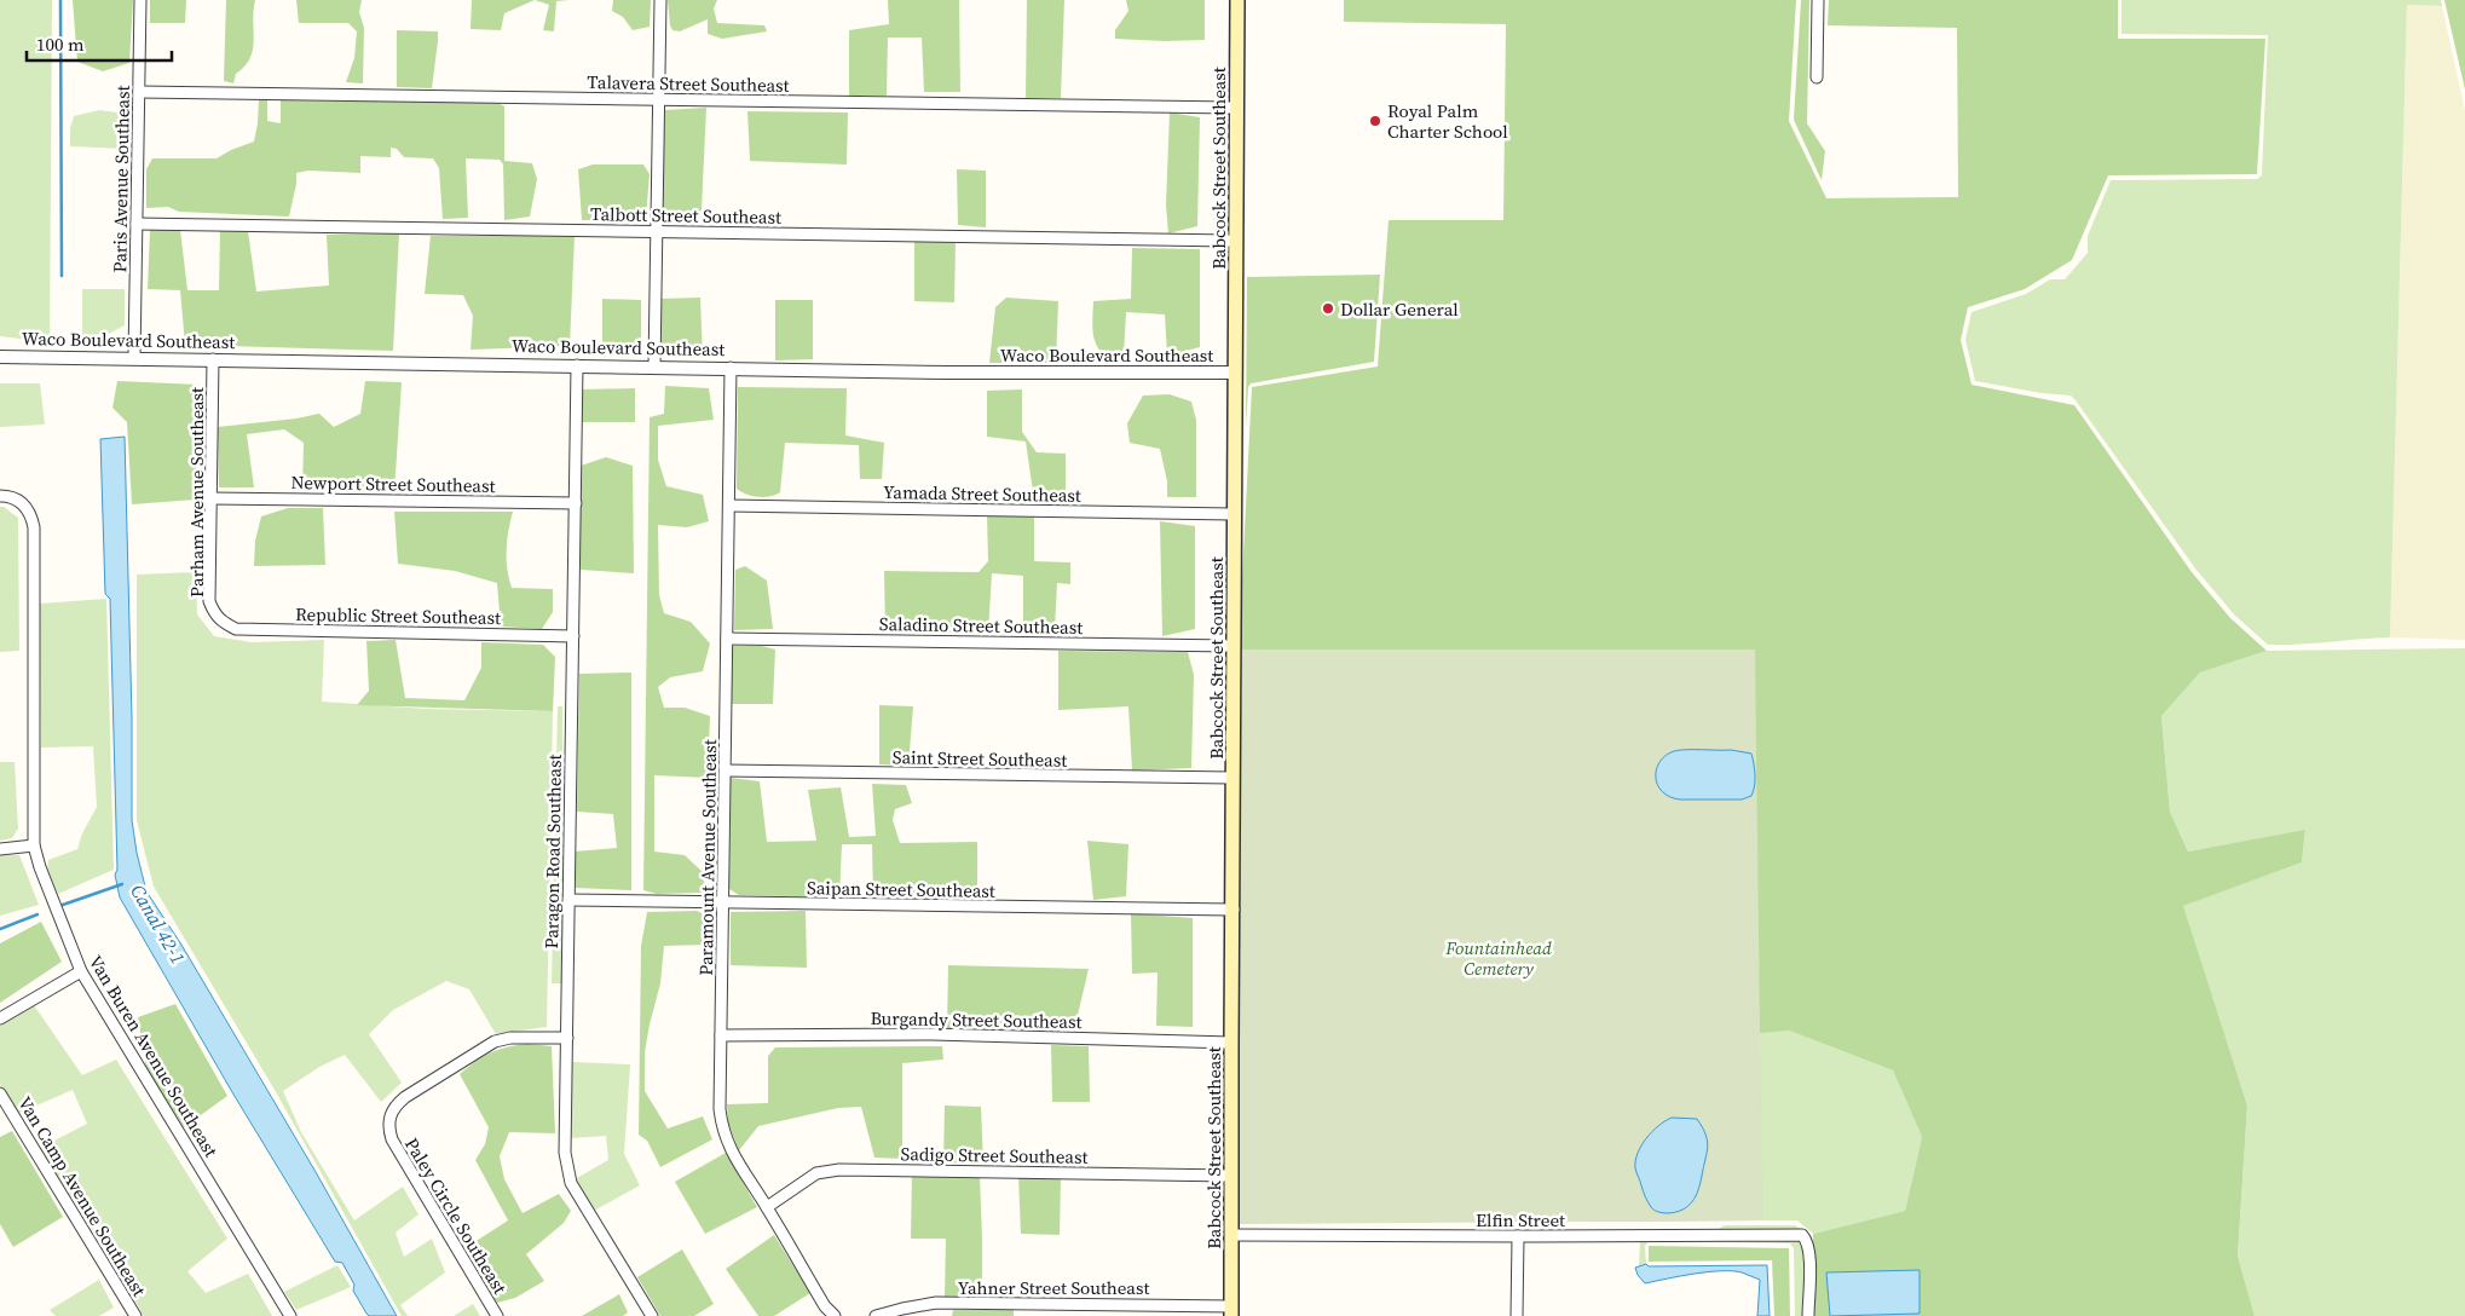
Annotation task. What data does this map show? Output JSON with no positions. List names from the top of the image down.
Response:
{
  "streets": {
    "main road": ["Babcock Street Southeast"],
    "street": [
      "Talavera Street Southeast",
      "Paris Avenue Southeast",
      "Talbott Street Southeast",
      "Waco Boulevard Southeast",
      "Newport Street Southeast",
      "Parham Avenue Southeast",
      "Yamada Street Southeast",
      "Republic Street Southeast",
      "Saladino Street Southeast",
      "Saint Street Southeast",
      "Paragon Road Southeast",
      "Paramount Avenue Southeast",
      "Saipan Street Southeast",
      "Burgandy Street Southeast",
      "Van Buren Avenue Southeast",
      "Sadigo Street Southeast",
      "Van Camp Avenue Southeast",
      "Paley Circle Southeast",
      "Elfin Street",
      "Yahner Street Southeast"
    ]
  },
  "crossings": [
    ["Talavera Street Southeast", "Babcock Street Southeast"],
    ["Talavera Street Southeast", "Paris Avenue Southeast"],
    ["Babcock Street Southeast", "Talbott Street Southeast"],
    ["Babcock Street Southeast", "Waco Boulevard Southeast"],
    ["Babcock Street Southeast", "Yamada Street Southeast"],
    ["Babcock Street Southeast", "Saladino Street Southeast"],
    ["Babcock Street Southeast", "Saint Street Southeast"],
    ["Babcock Street Southeast", "Saipan Street Southeast"],
    ["Babcock Street Southeast", "Burgandy Street Southeast"],
    ["Babcock Street Southeast", "Sadigo Street Southeast"],
    ["Babcock Street Southeast", "Elfin Street"],
    ["Babcock Street Southeast", "Yahner Street Southeast"],
    ["Paris Avenue Southeast", "Talbott Street Southeast"],
    ["Paris Avenue Southeast", "Waco Boulevard Southeast"],
    ["Waco Boulevard Southeast", "Parham Avenue Southeast"],
    ["Waco Boulevard Southeast", "Paragon Road Southeast"],
    ["Waco Boulevard Southeast", "Paramount Avenue Southeast"],
    ["Newport Street Southeast", "Parham Avenue Southeast"],
    ["Newport Street Southeast", "Paragon Road Southeast"],
    ["Parham Avenue Southeast", "Republic Street Southeast"],
    ["Yamada Street Southeast", "Paramount Avenue Southeast"],
    ["Republic Street Southeast", "Paragon Road Southeast"],
    ["Saladino Street Southeast", "Paramount Avenue Southeast"],
    ["Saint Street Southeast", "Paramount Avenue Southeast"],
    ["Paragon Road Southeast", "Saipan Street Southeast"],
    ["Paragon Road Southeast", "Paley Circle Southeast"],
    ["Paramount Avenue Southeast", "Saipan Street Southeast"],
    ["Paramount Avenue Southeast", "Burgandy Street Southeast"],
    ["Paramount Avenue Southeast", "Sadigo Street Southeast"]
  ],
  "water": ["Canal 42-1"],
  "parks": ["Fountainhead Cemetery"],
  "places": ["Royal Palm Charter School", "Dollar General"],
  "scale_bar": "100 m"
}
